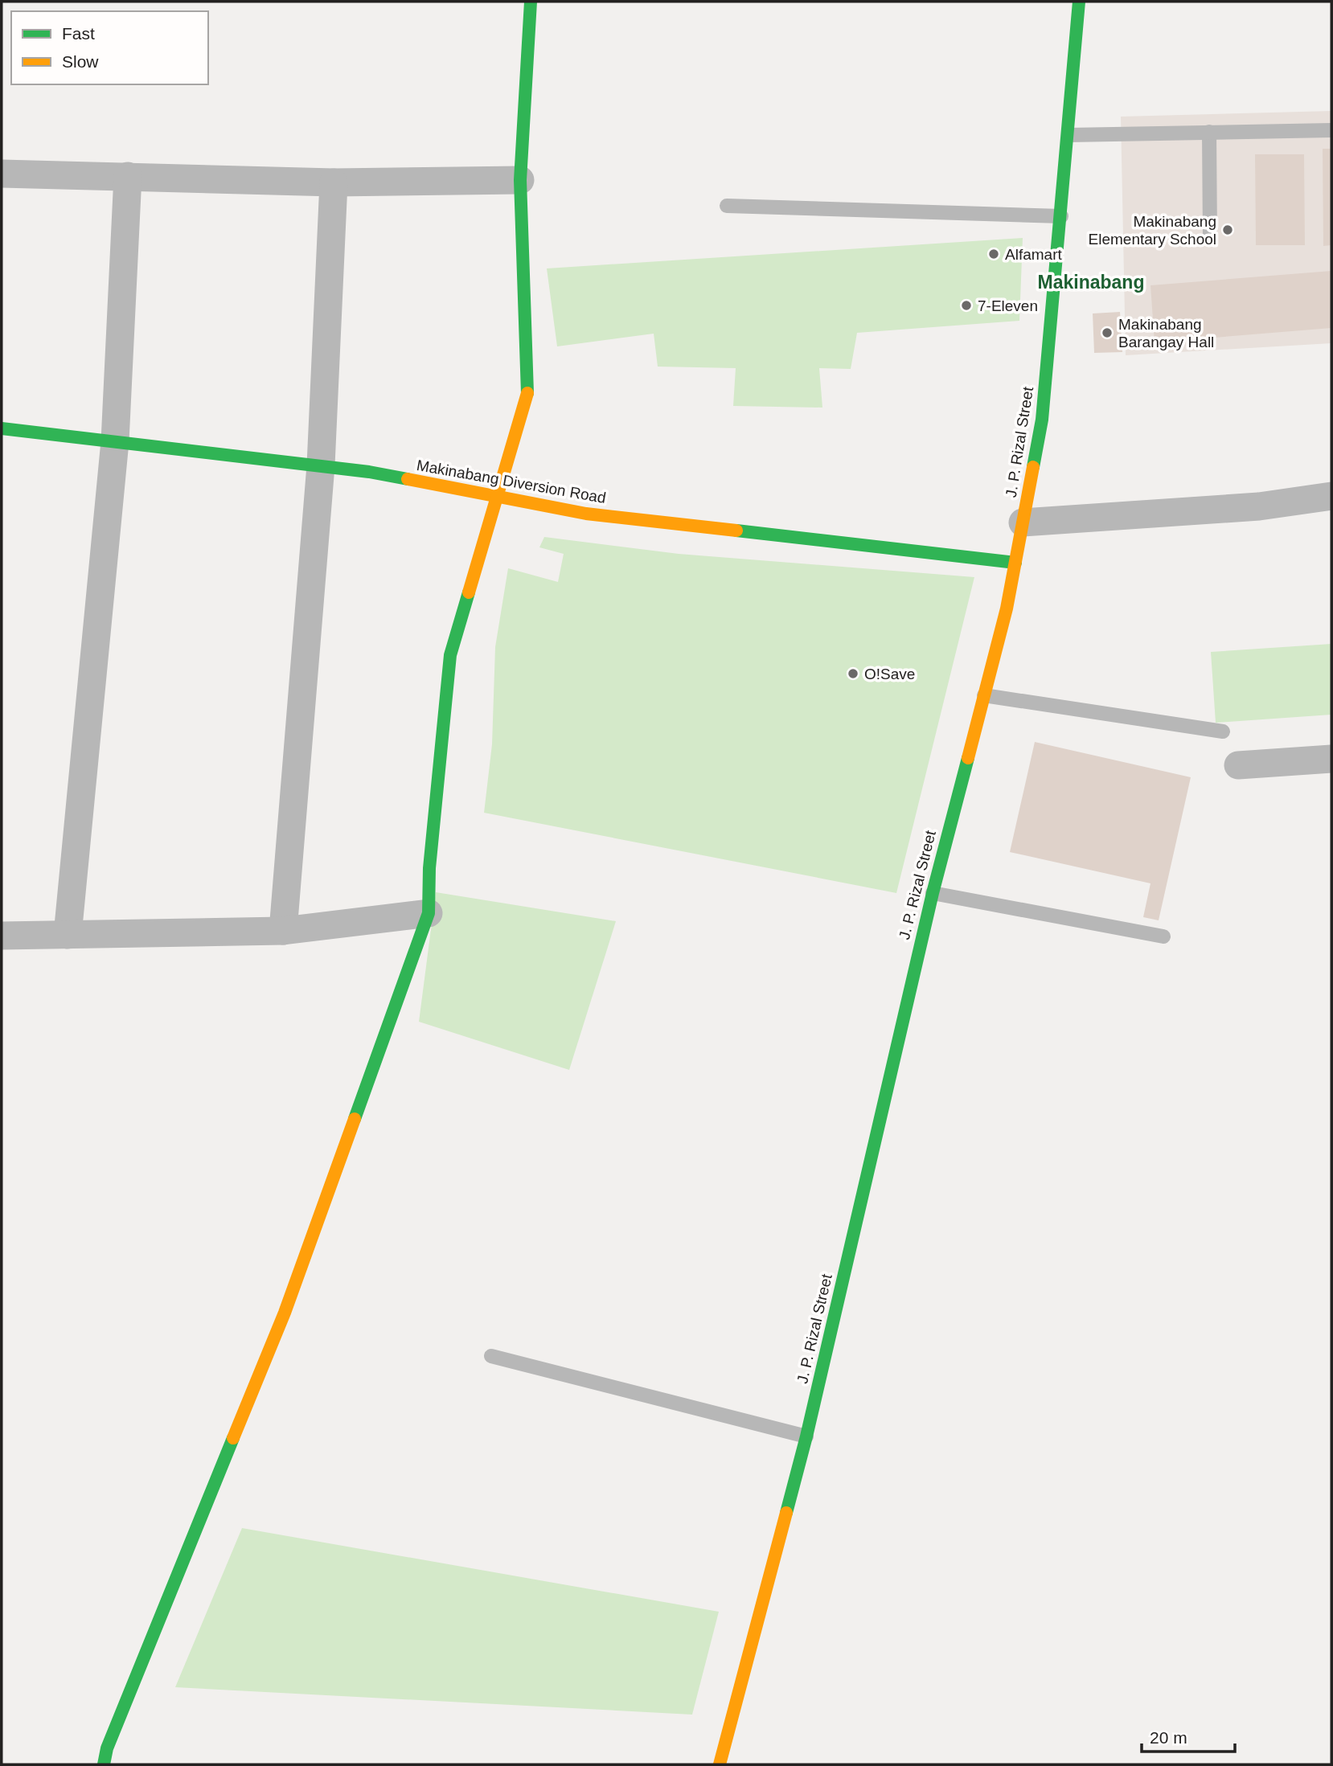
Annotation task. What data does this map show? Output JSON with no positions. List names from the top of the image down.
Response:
{
  "streets": {
    "street": ["J. P. Rizal Street", "Makinabang Diversion Road"]
  },
  "crossings": [
    ["J. P. Rizal Street", "Makinabang Diversion Road"]
  ],
  "districts": ["Makinabang"],
  "places": [
    "Makinabang Elementary School",
    "Alfamart",
    "7-Eleven",
    "Makinabang Barangay Hall",
    "O!Save"
  ],
  "legend": ["Fast", "Slow"],
  "scale_bar": "20 m"
}
